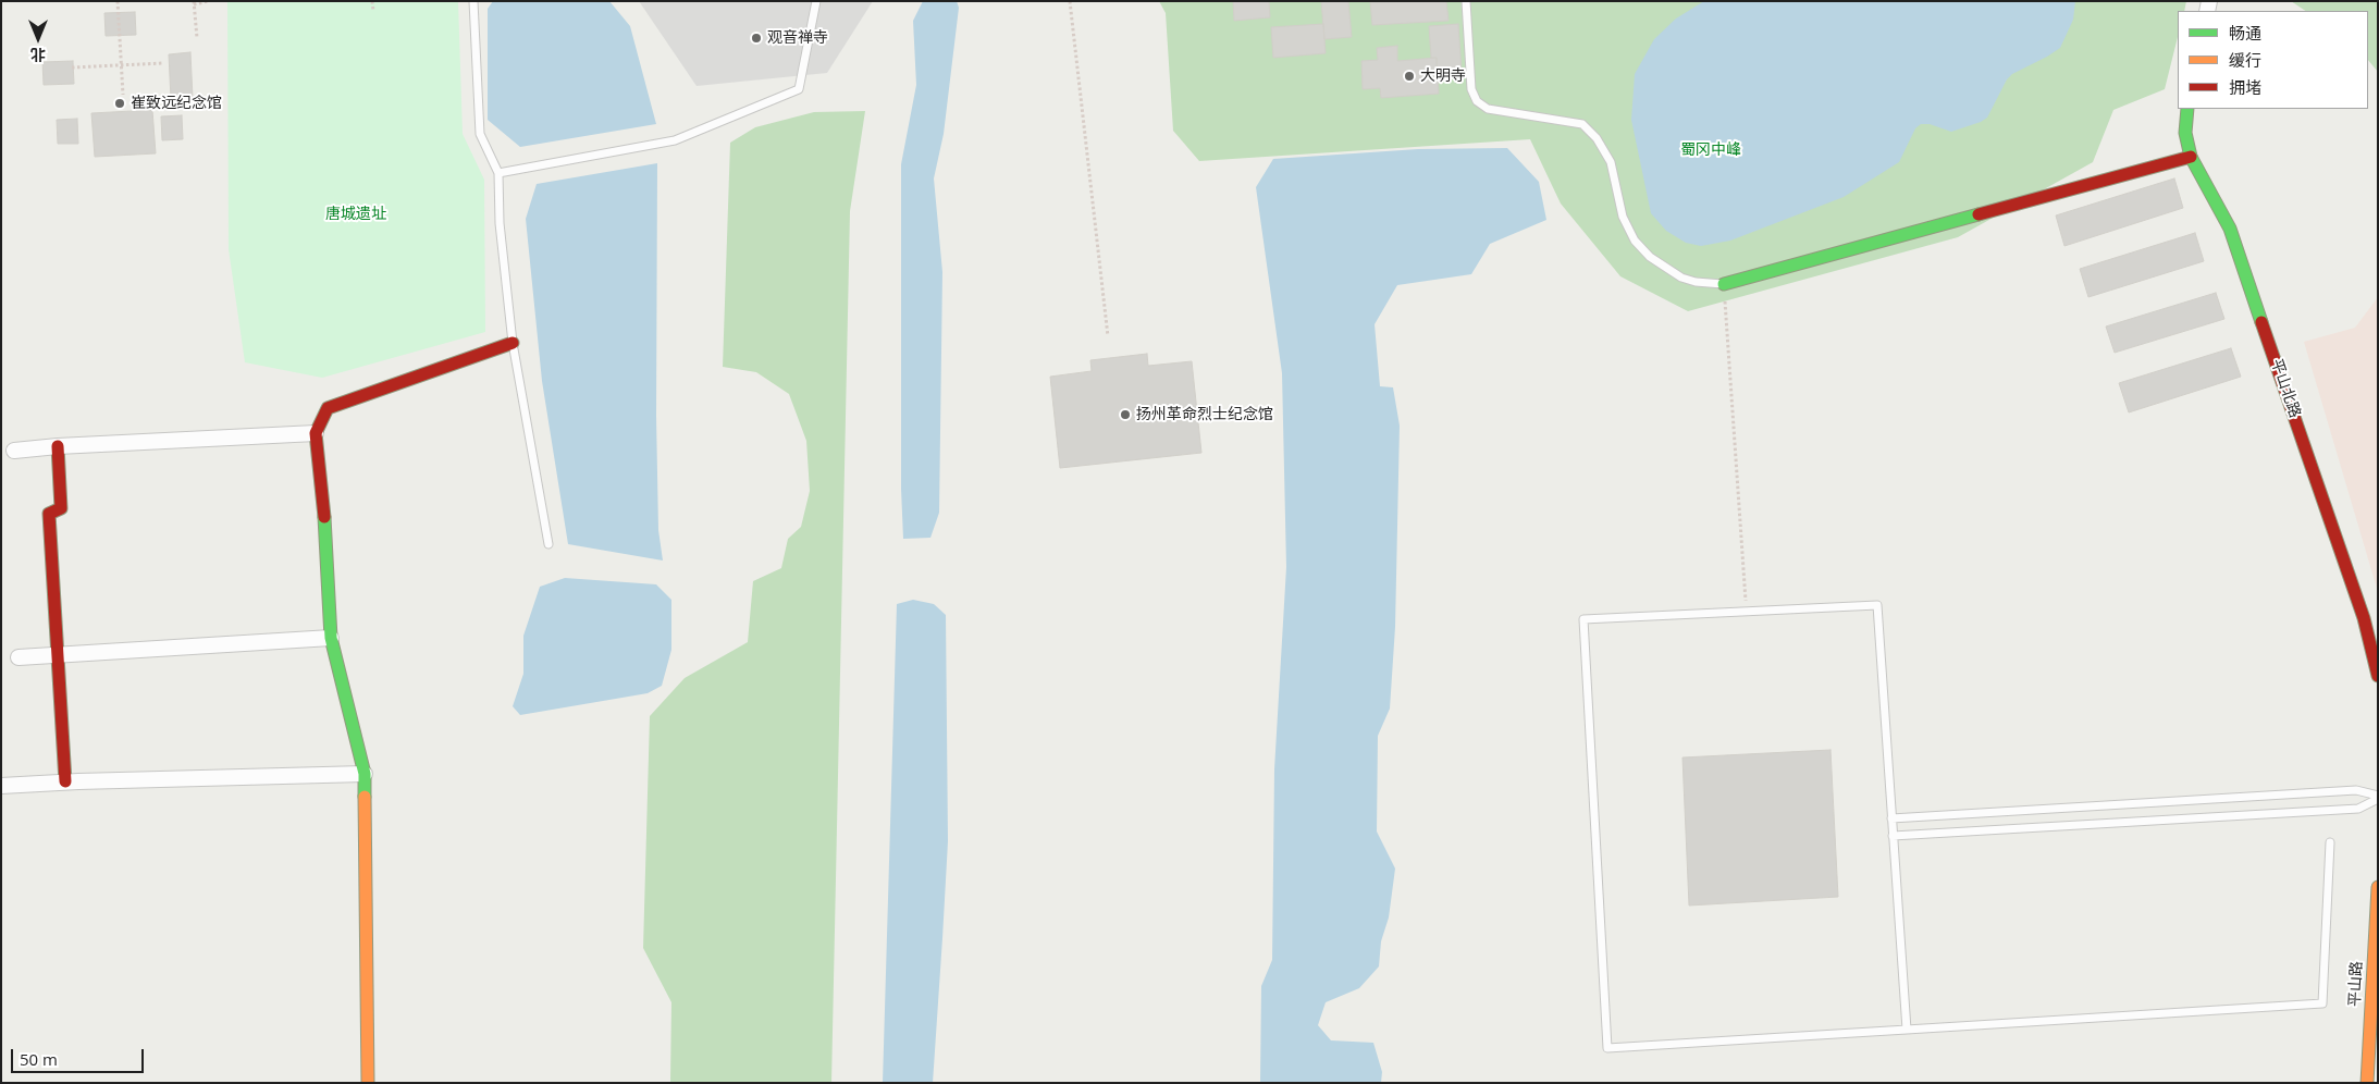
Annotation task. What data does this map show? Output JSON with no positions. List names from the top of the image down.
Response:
{
  "streets": {
    "street": ["平山北路", "平山路"]
  },
  "parks": ["蜀冈中峰", "唐城遗址"],
  "places": [
    "观音禅寺",
    "大明寺",
    "崔致远纪念馆",
    "扬州革命烈士纪念馆"
  ],
  "legend": ["畅通", "缓行", "拥堵"],
  "scale_bar": "50 m",
  "north": "bottom"
}
